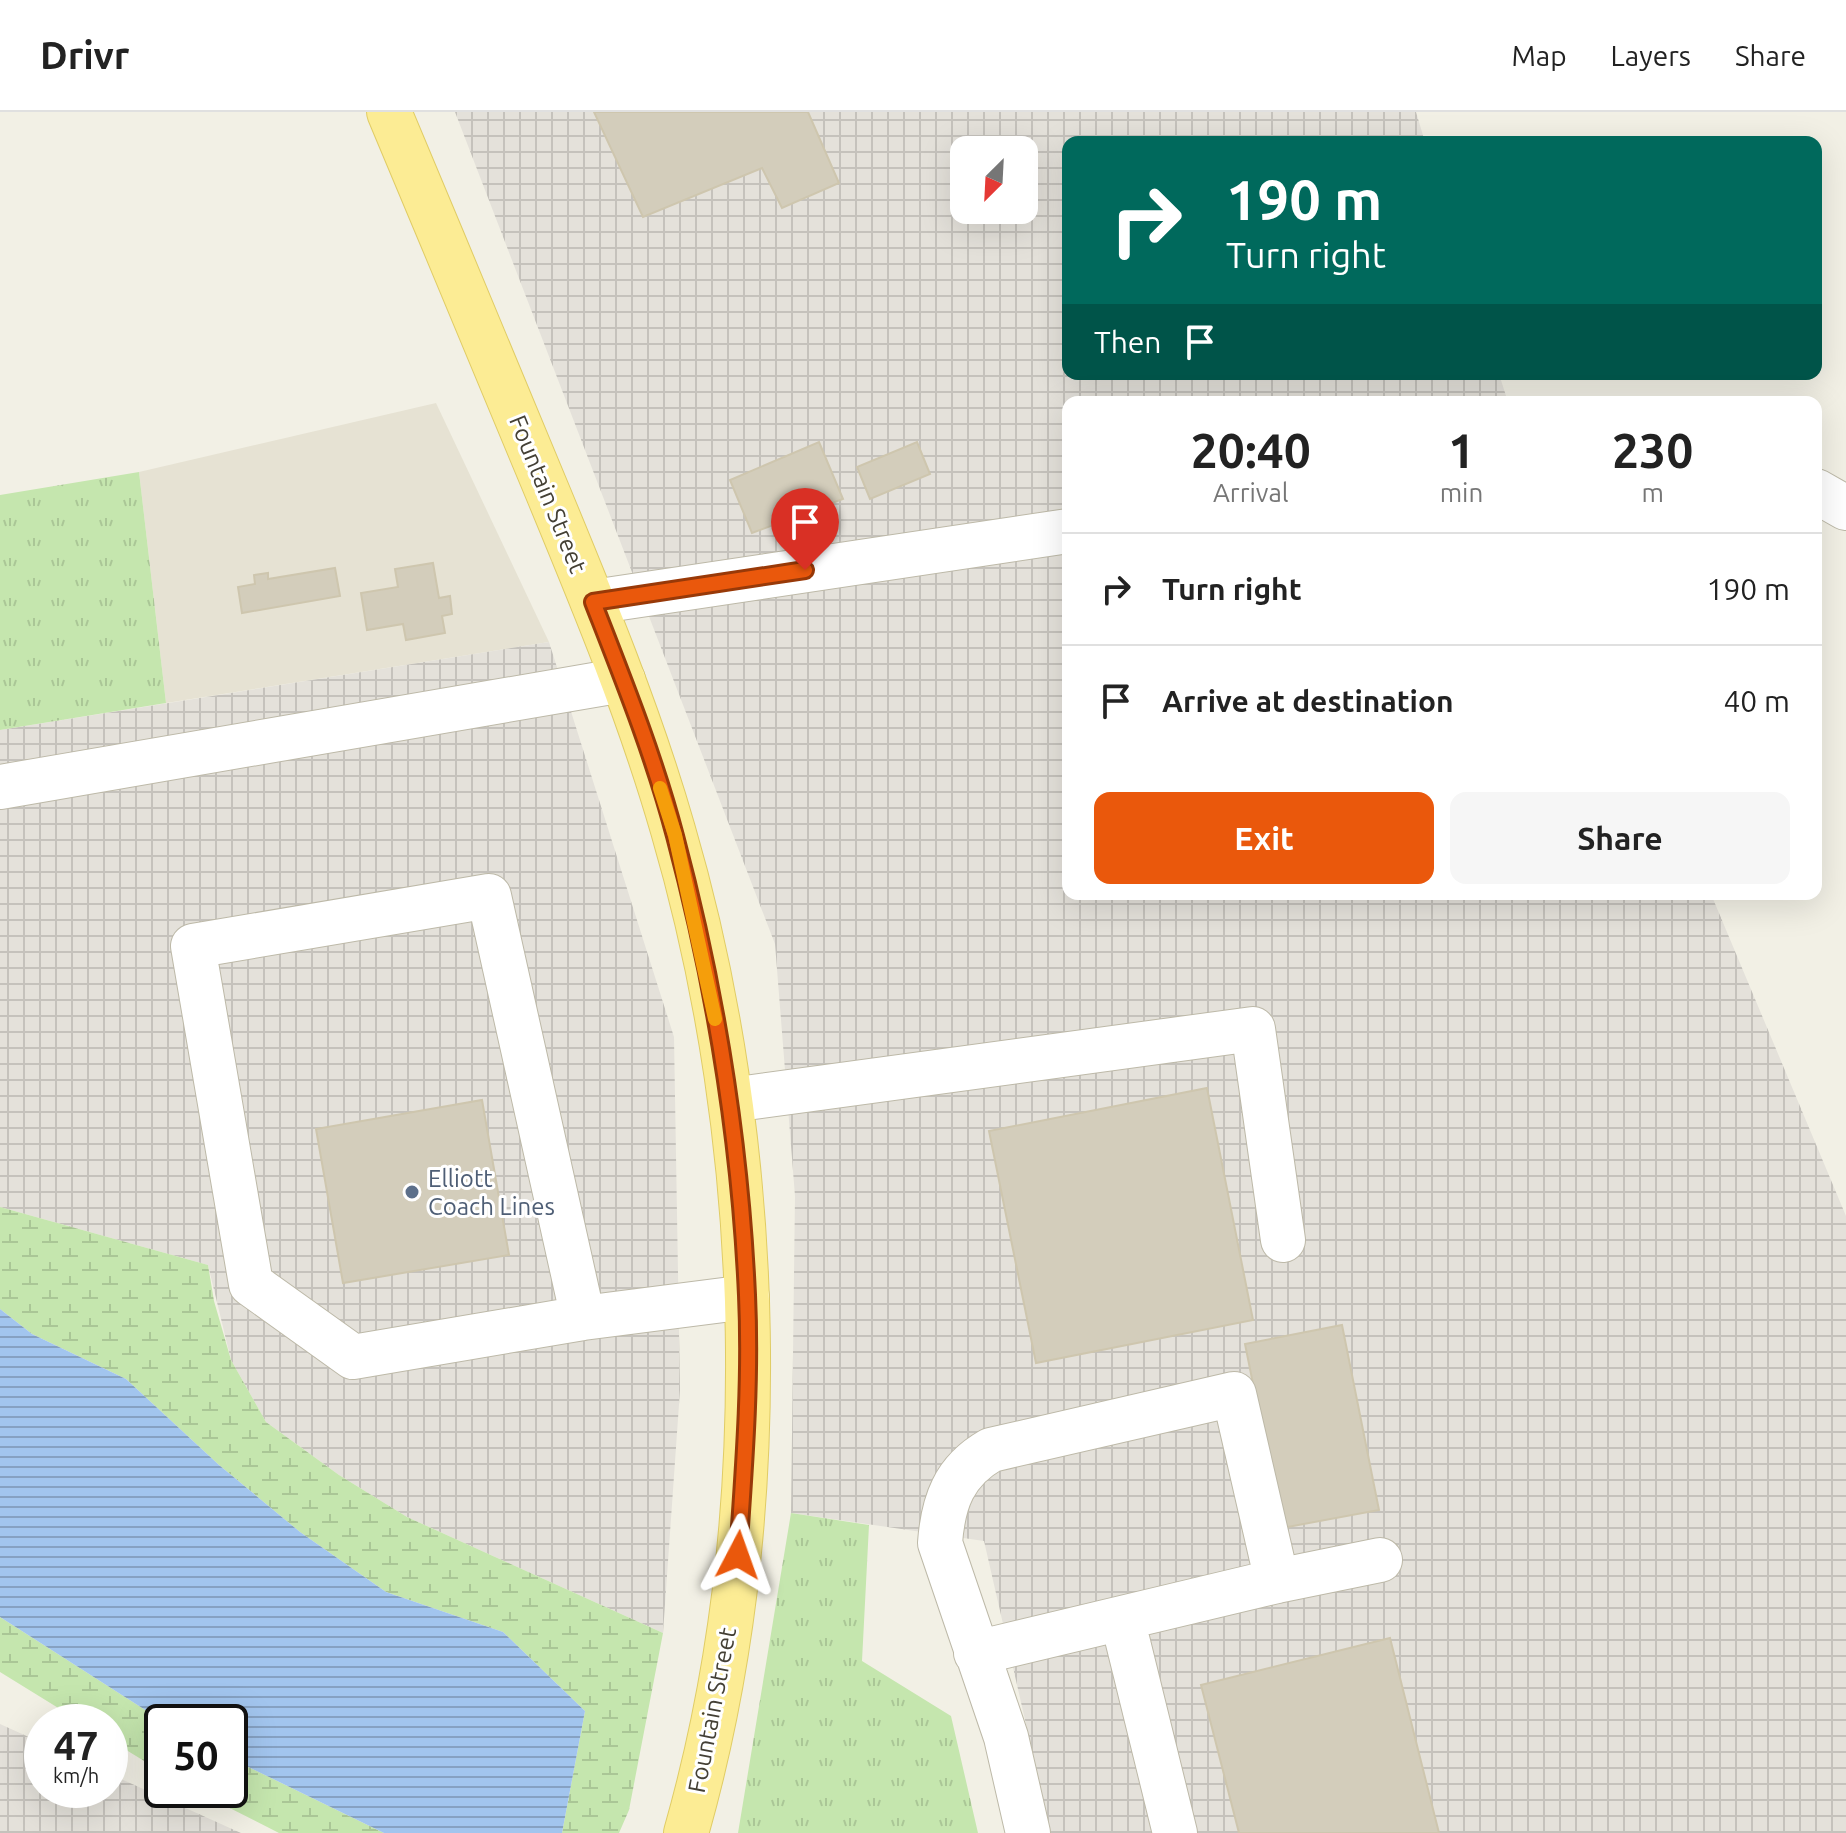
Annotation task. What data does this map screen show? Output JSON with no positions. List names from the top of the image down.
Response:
{
  "streets": {
    "main road": ["Fountain Street"]
  },
  "places": ["Elliott Coach Lines"],
  "north": "bottom left",
  "page": {
    "header": "Drivr",
    "nav": ["Map", "Layers", "Share"],
    "turn": ["190 m", "Turn right"],
    "then": "Then",
    "eta": [
      "20:40",
      "Arrival",
      "1",
      "min",
      "230",
      "m"
    ],
    "list": [
      {
        "name": "Turn right",
        "value": "190 m"
      },
      {
        "name": "Arrive at destination",
        "value": "40 m"
      }
    ],
    "buttons": ["Exit", "Share"],
    "speed": "47 km/h",
    "limit": "50"
  }
}
